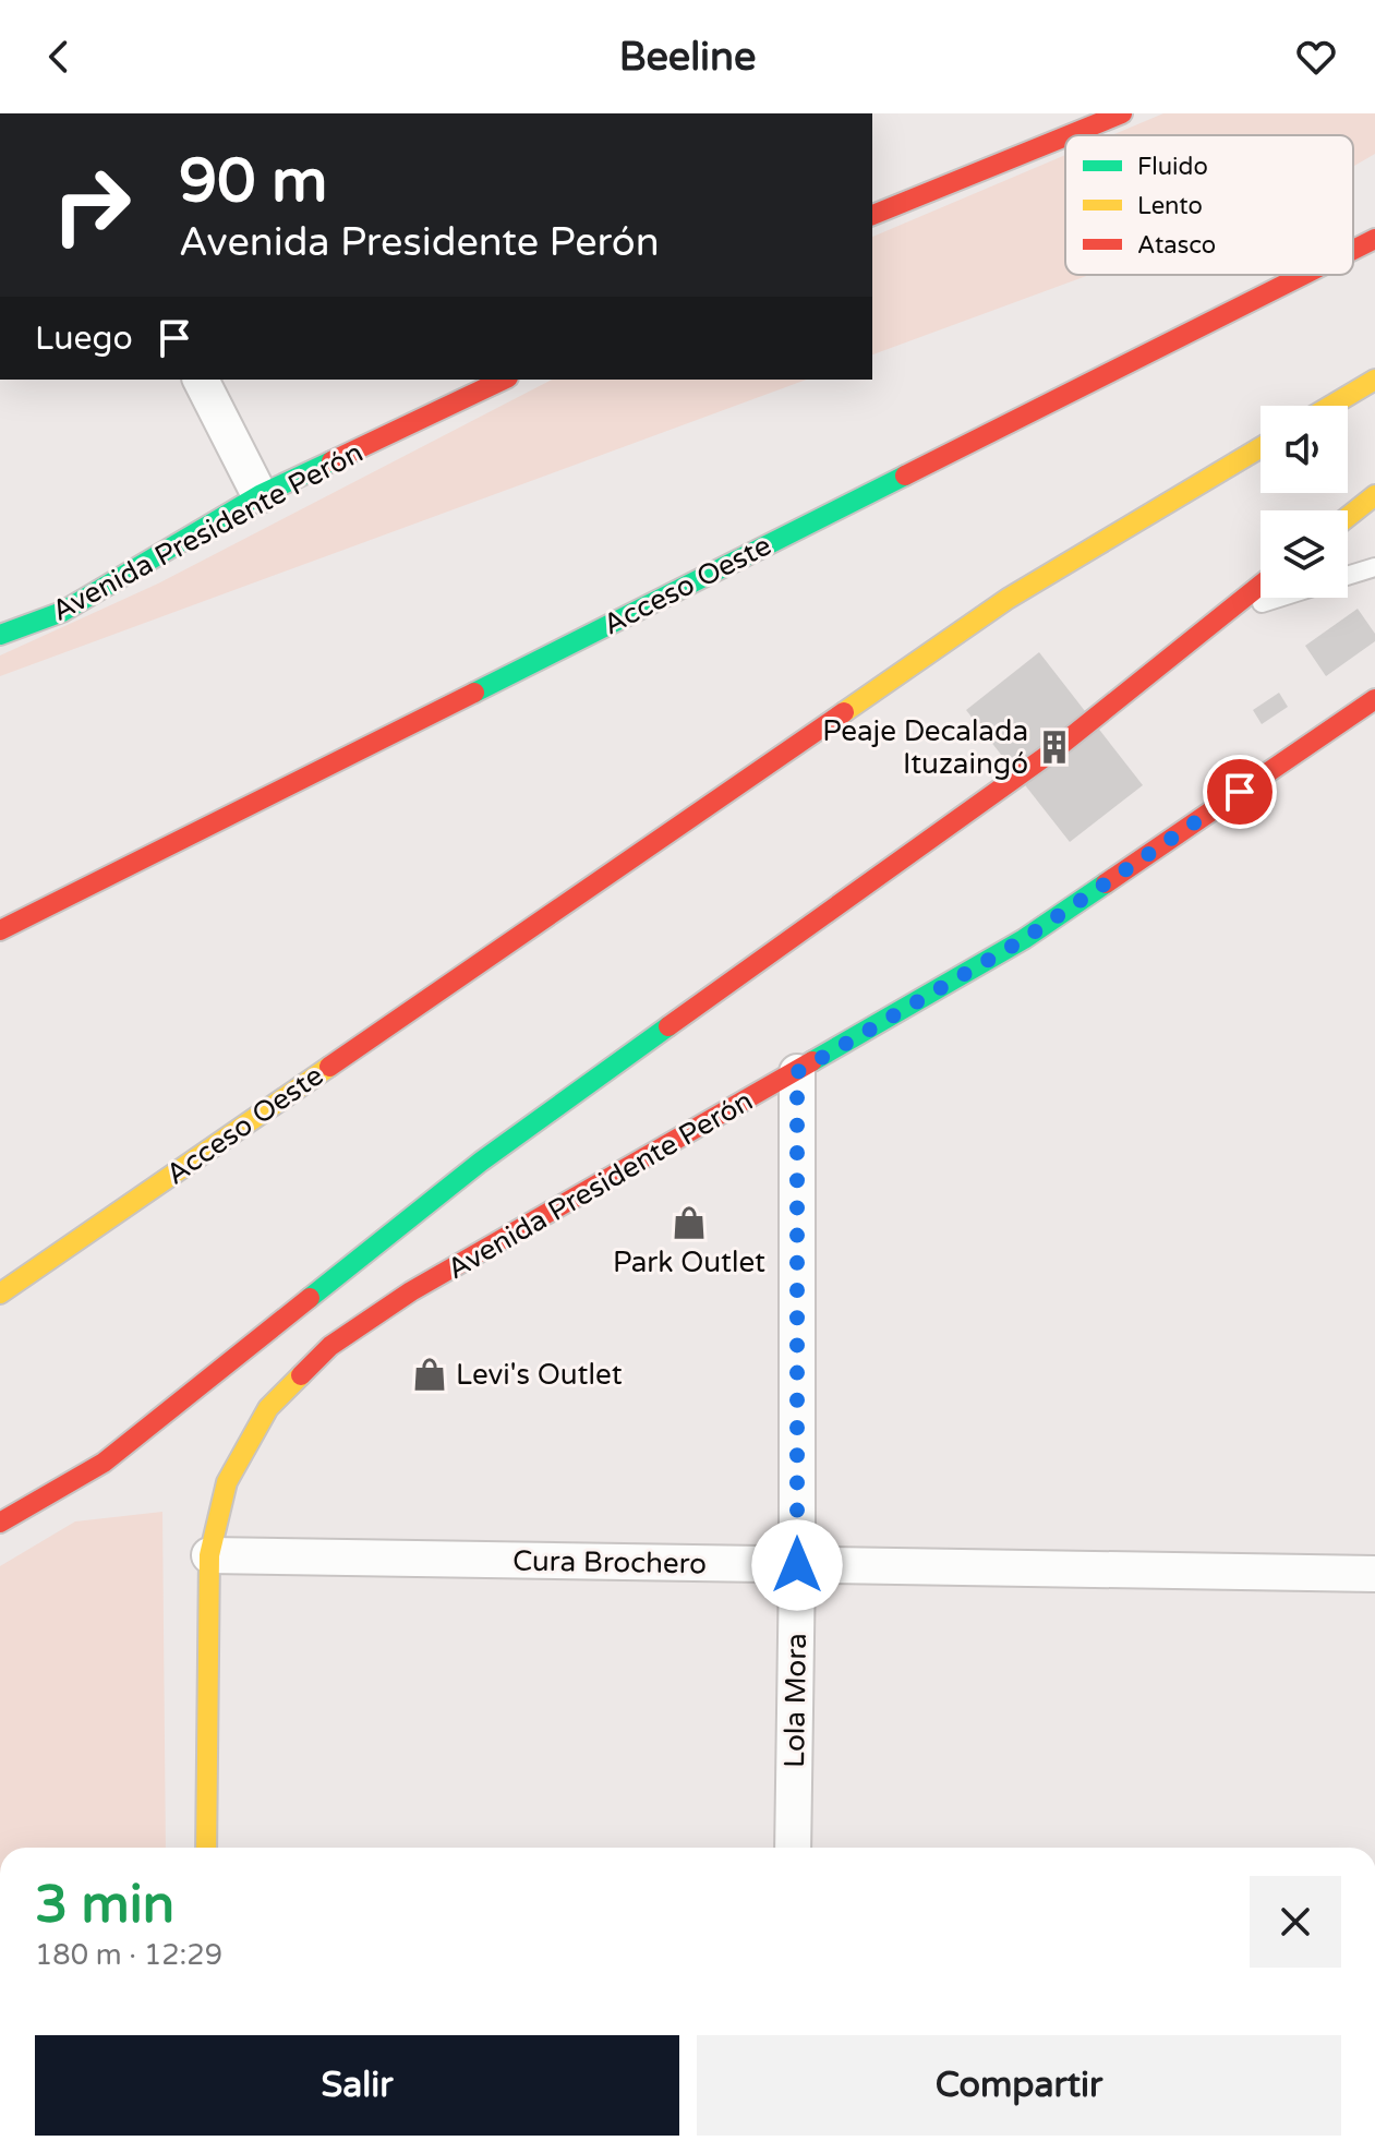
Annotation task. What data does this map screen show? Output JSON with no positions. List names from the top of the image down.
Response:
{
  "streets": {
    "main road": ["Avenida Presidente Perón", "Acceso Oeste"],
    "street": ["Cura Brochero", "Lola Mora"]
  },
  "crossings": [
    ["Avenida Presidente Perón", "Cura Brochero"],
    ["Avenida Presidente Perón", "Lola Mora"],
    ["Cura Brochero", "Lola Mora"]
  ],
  "places": {
    "building": ["Peaje Decalada Ituzaingó"],
    "shop": ["Park Outlet", "Levi's Outlet"]
  },
  "legend": ["Fluido", "Lento", "Atasco"],
  "page": {
    "header": "Beeline",
    "turn": ["90 m", "Avenida Presidente Perón"],
    "then": "Luego",
    "heading": ["3 min", "180 m · 12:29"],
    "buttons": ["Salir", "Compartir"]
  }
}
